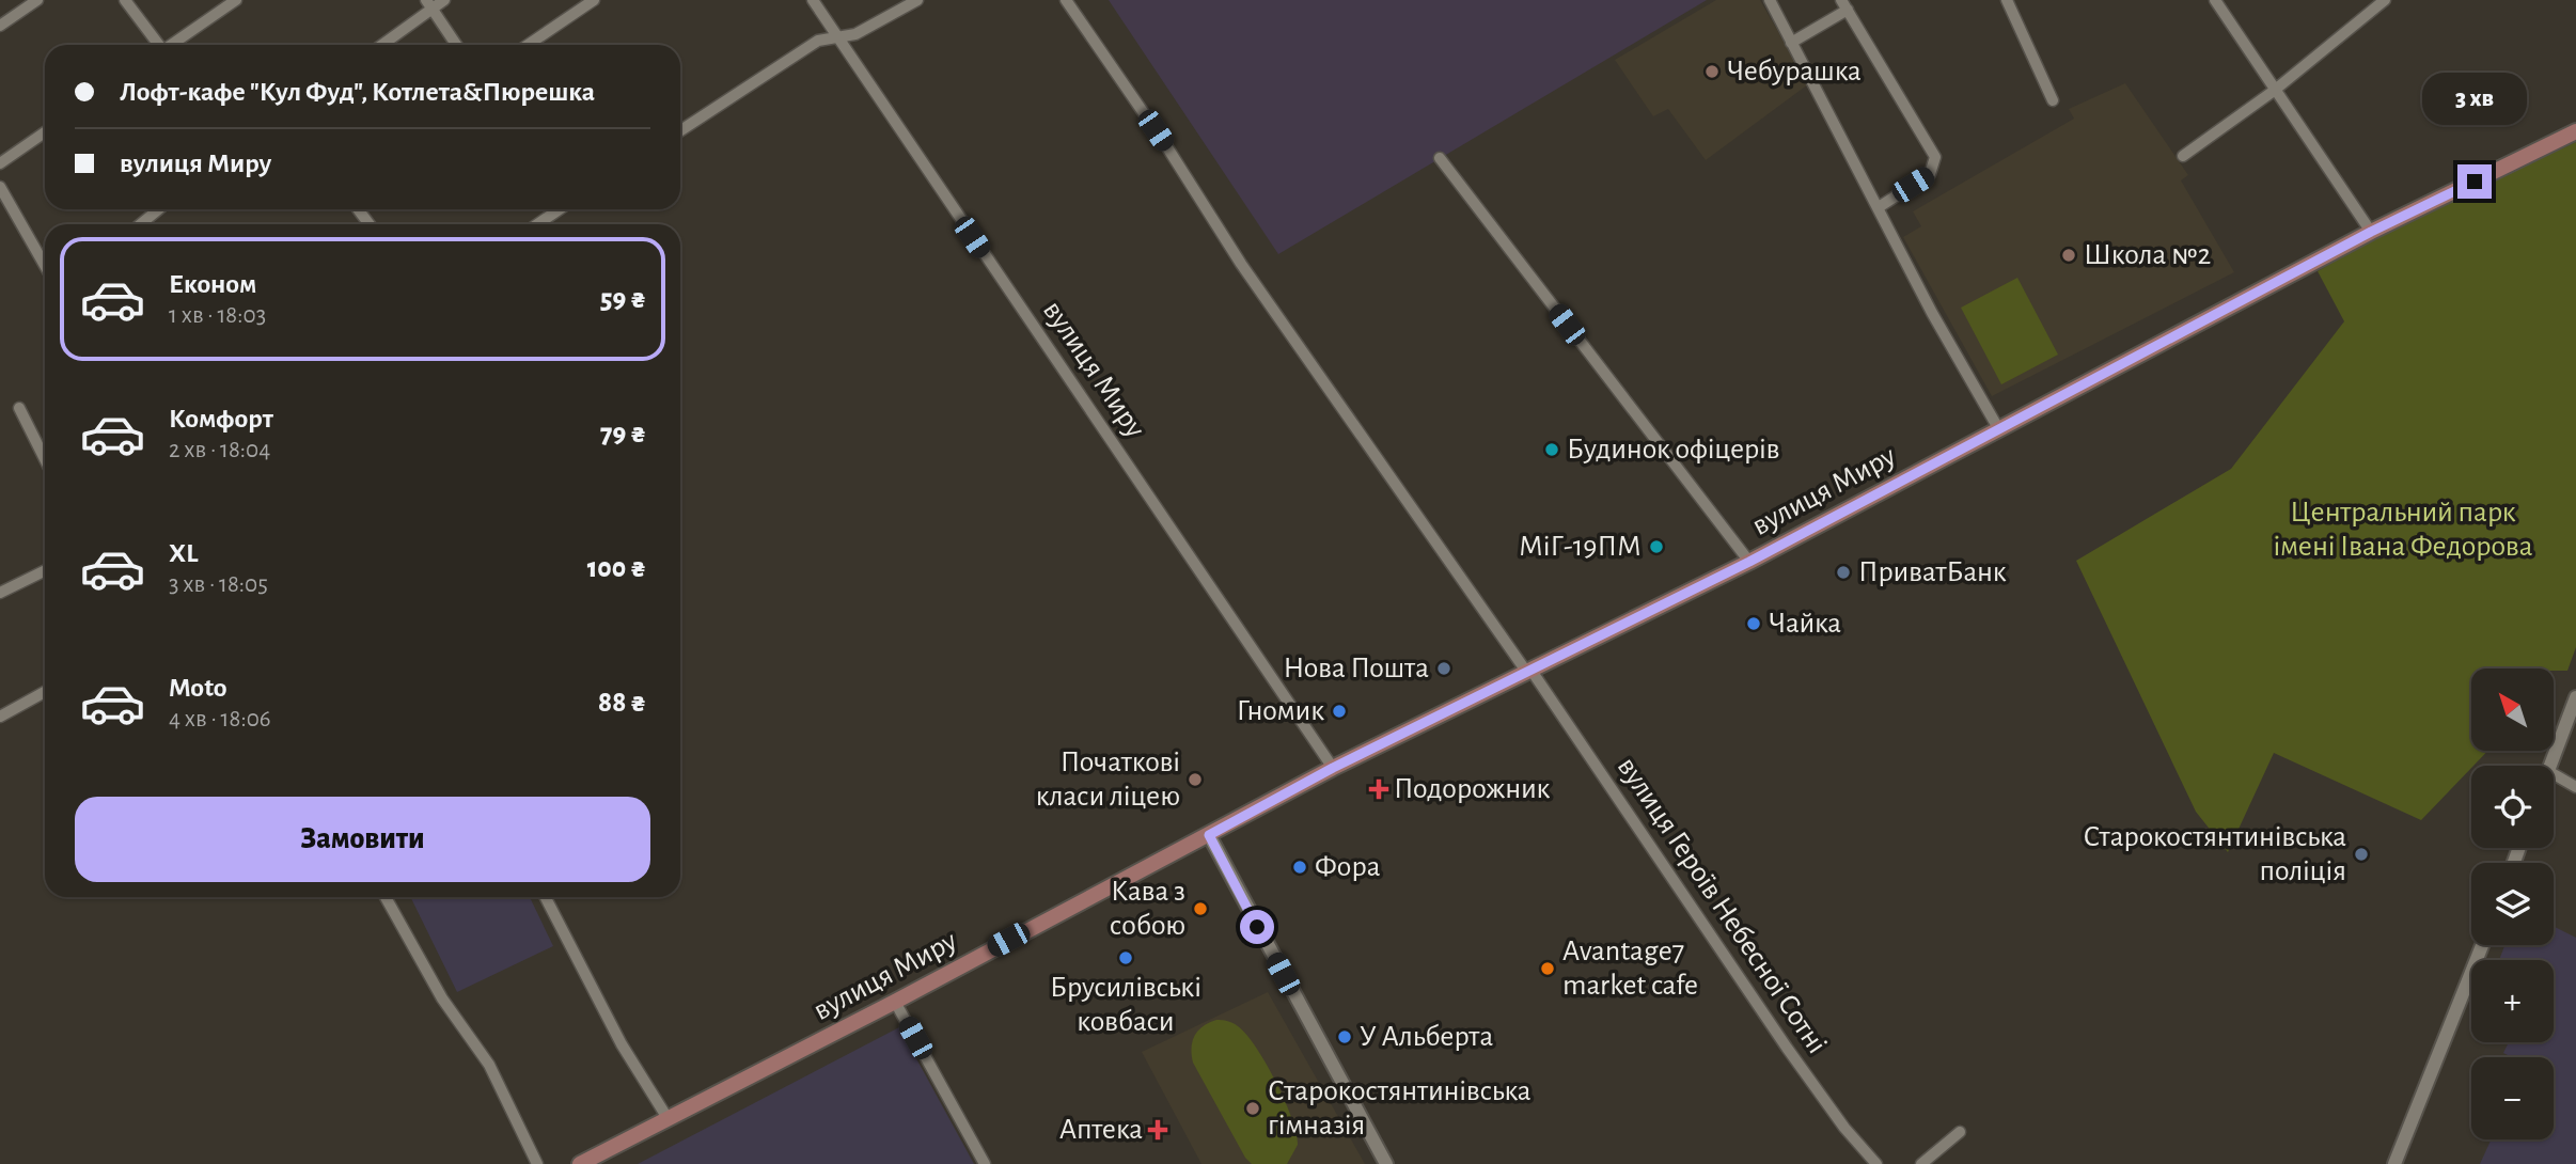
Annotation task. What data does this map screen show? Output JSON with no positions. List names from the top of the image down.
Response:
{
  "streets": {
    "main road": ["вулиця Миру"],
    "street": ["вулиця Героїв Небесної Сотні"]
  },
  "crossings": [
    ["вулиця Миру", "вулиця Героїв Небесної Сотні"]
  ],
  "parks": ["Центральний парк імені Івана Федорова"],
  "places": {
    "other": [
      "Чебурашка",
      "Школа №2",
      "Будинок офіцерів",
      "МіГ-19ПМ",
      "ПриватБанк",
      "Чайка",
      "Нова Пошта",
      "Гномик",
      "Початкові класи ліцею",
      "Старокостянтинівська поліція",
      "Фора",
      "Кава з собою",
      "Брусилівські ковбаси",
      "Avantage7 market cafe",
      "У Альберта",
      "Старокостянтинівська гімназія"
    ],
    "health": ["Подорожник", "Аптека"]
  },
  "north": "top left",
  "page": {
    "banner": ["Лофт-кафе \"Кул Фуд\", Котлета&Пюрешка", "вулиця Миру"],
    "bubble": "3 хв",
    "list": [
      {
        "name": "Економ",
        "note": "1 хв · 18:03",
        "value": "59 ₴"
      },
      {
        "name": "Комфорт",
        "note": "2 хв · 18:04",
        "value": "79 ₴"
      },
      {
        "name": "XL",
        "note": "3 хв · 18:05",
        "value": "100 ₴"
      },
      {
        "name": "Moto",
        "note": "4 хв · 18:06",
        "value": "88 ₴"
      }
    ],
    "map_buttons": ["+", "−"],
    "buttons": "Замовити"
  }
}
